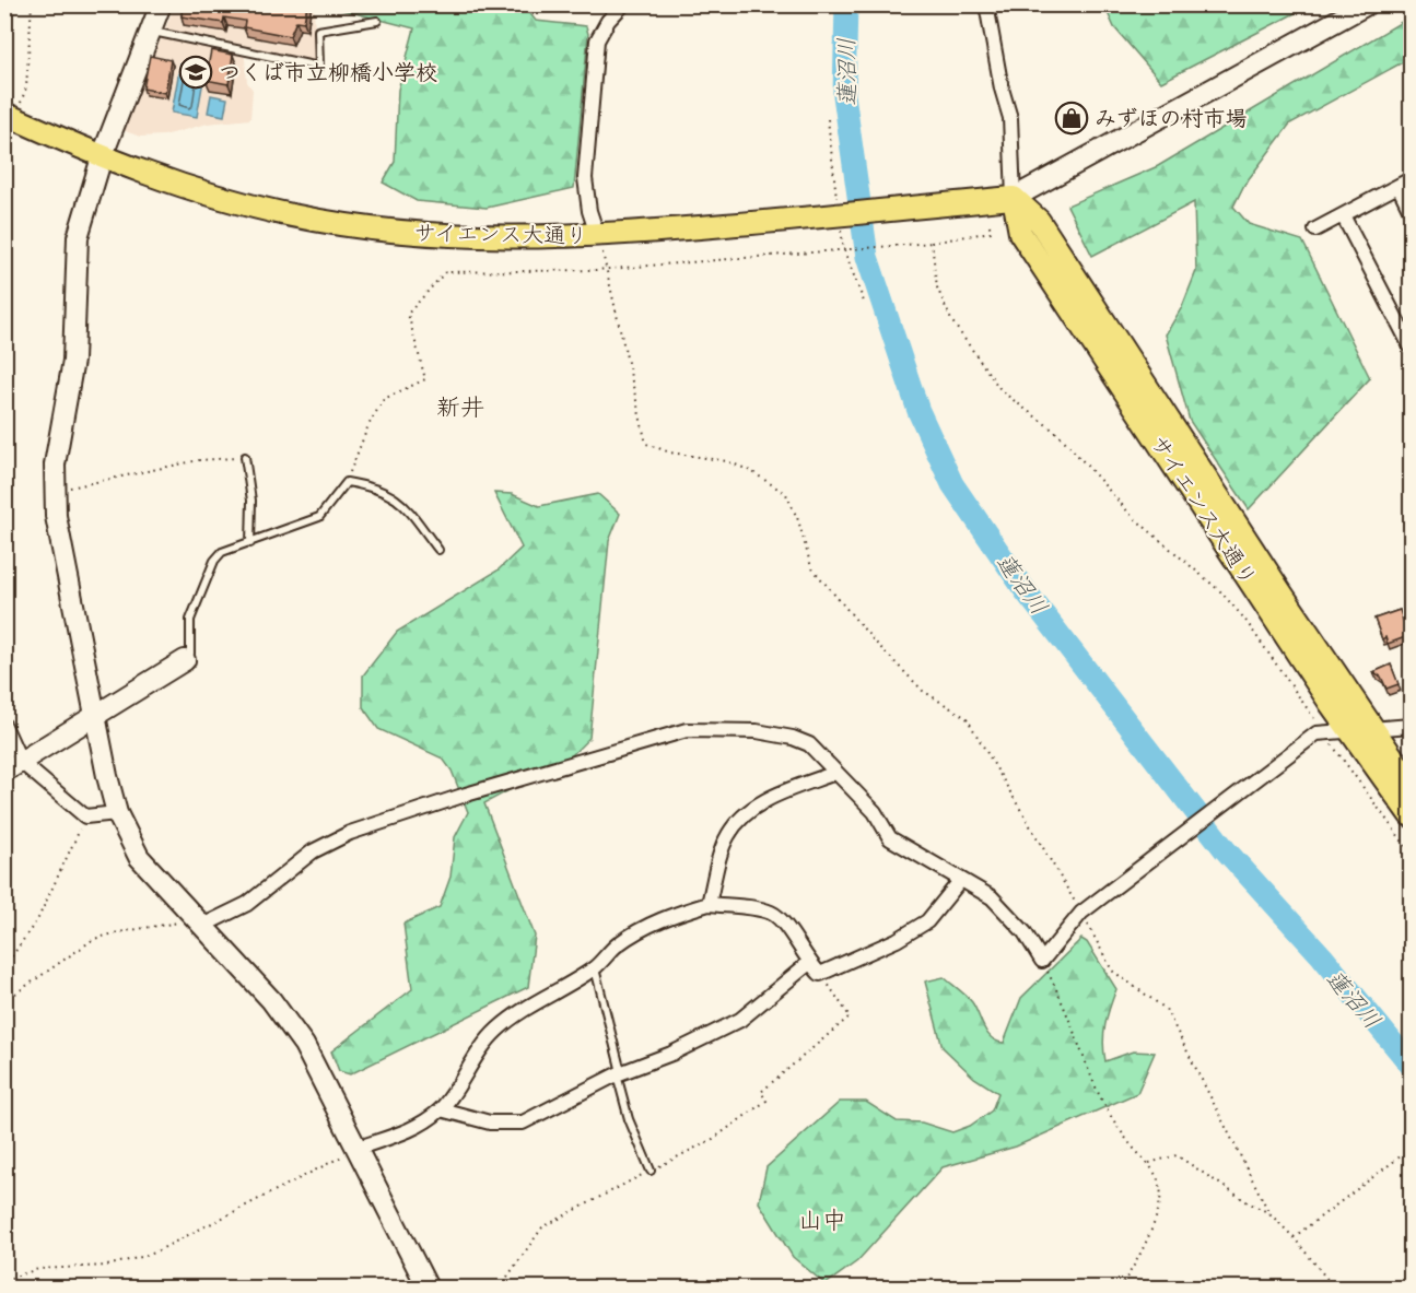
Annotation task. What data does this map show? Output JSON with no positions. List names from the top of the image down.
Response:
{
  "streets": {
    "main road": ["サイエンス大通り"]
  },
  "districts": ["新井", "山中"],
  "water": ["蓮沼川"],
  "places": {
    "school or university": ["つくば市立柳橋小学校"],
    "shop": ["みずほの村市場"]
  }
}
